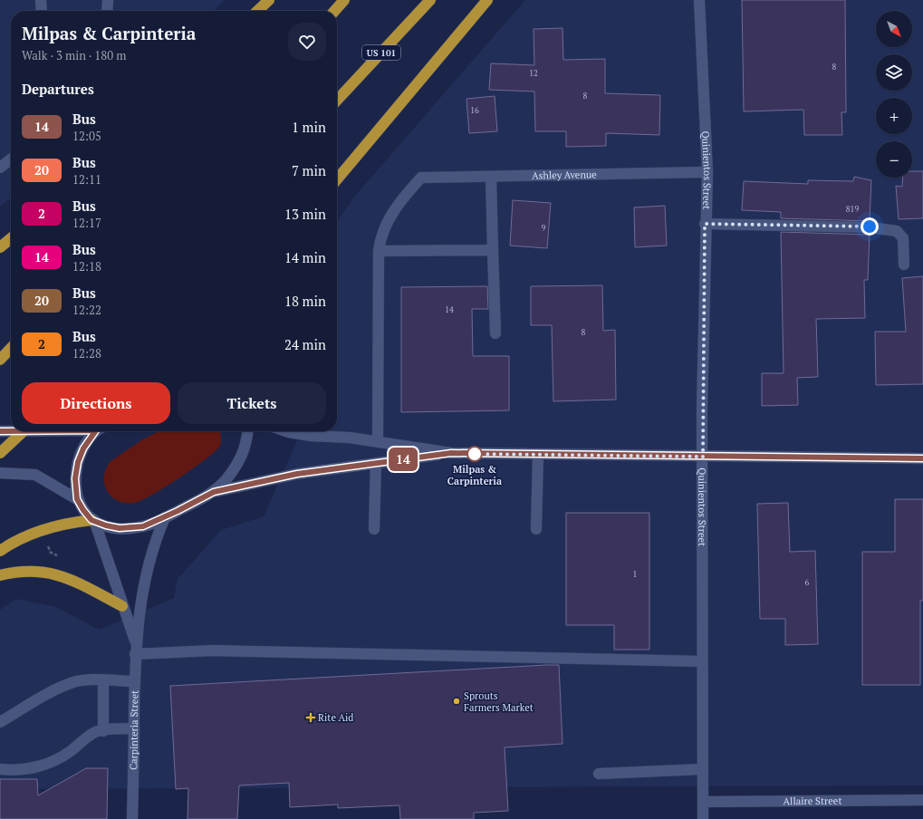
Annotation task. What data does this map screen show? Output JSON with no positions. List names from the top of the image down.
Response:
{
  "streets": {
    "highway": ["US 101"],
    "street": [
      "Quinientos Street",
      "Ashley Avenue",
      "Carpinteria Street",
      "Allaire Street"
    ]
  },
  "crossings": [
    ["Quinientos Street", "Ashley Avenue"],
    ["Quinientos Street", "Allaire Street"]
  ],
  "places": {
    "other": ["Milpas & Carpinteria", "Sprouts Farmers Market"],
    "health": ["Rite Aid"]
  },
  "lines": ["bus line 14"],
  "house_numbers": [
    "8",
    "12",
    "8",
    "16",
    "819",
    "9",
    "14",
    "8",
    "1",
    "6"
  ],
  "north": "bottom right",
  "page": {
    "on_map": "14",
    "map_buttons": ["+", "−"],
    "heading": [
      ["Milpas & Carpinteria", "Walk · 3 min · 180 m"],
      "Departures"
    ],
    "list": [
      {
        "mark": "14",
        "name": "Bus",
        "note": "12:05",
        "value": "1 min"
      },
      {
        "mark": "20",
        "name": "Bus",
        "note": "12:11",
        "value": "7 min"
      },
      {
        "mark": "2",
        "name": "Bus",
        "note": "12:17",
        "value": "13 min"
      },
      {
        "mark": "14",
        "name": "Bus",
        "note": "12:18",
        "value": "14 min"
      },
      {
        "mark": "20",
        "name": "Bus",
        "note": "12:22",
        "value": "18 min"
      },
      {
        "mark": "2",
        "name": "Bus",
        "note": "12:28",
        "value": "24 min"
      }
    ],
    "buttons": ["Directions", "Tickets"]
  }
}
